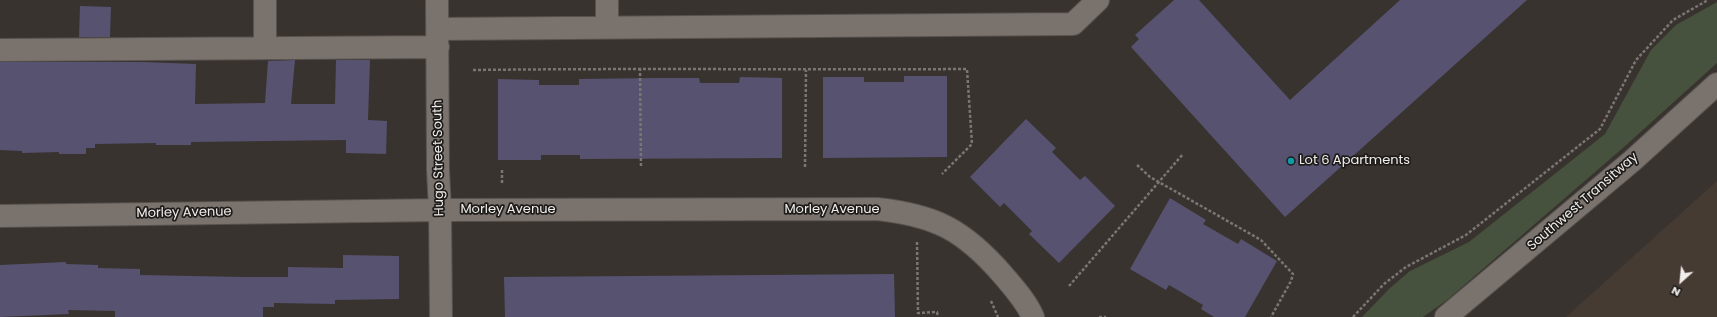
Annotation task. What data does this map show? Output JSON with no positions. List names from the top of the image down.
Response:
{
  "streets": {
    "street": ["Hugo Street South", "Southwest Transitway", "Morley Avenue"]
  },
  "crossings": [
    ["Hugo Street South", "Morley Avenue"]
  ],
  "places": ["Lot 6 Apartments"],
  "north": "bottom left"
}
